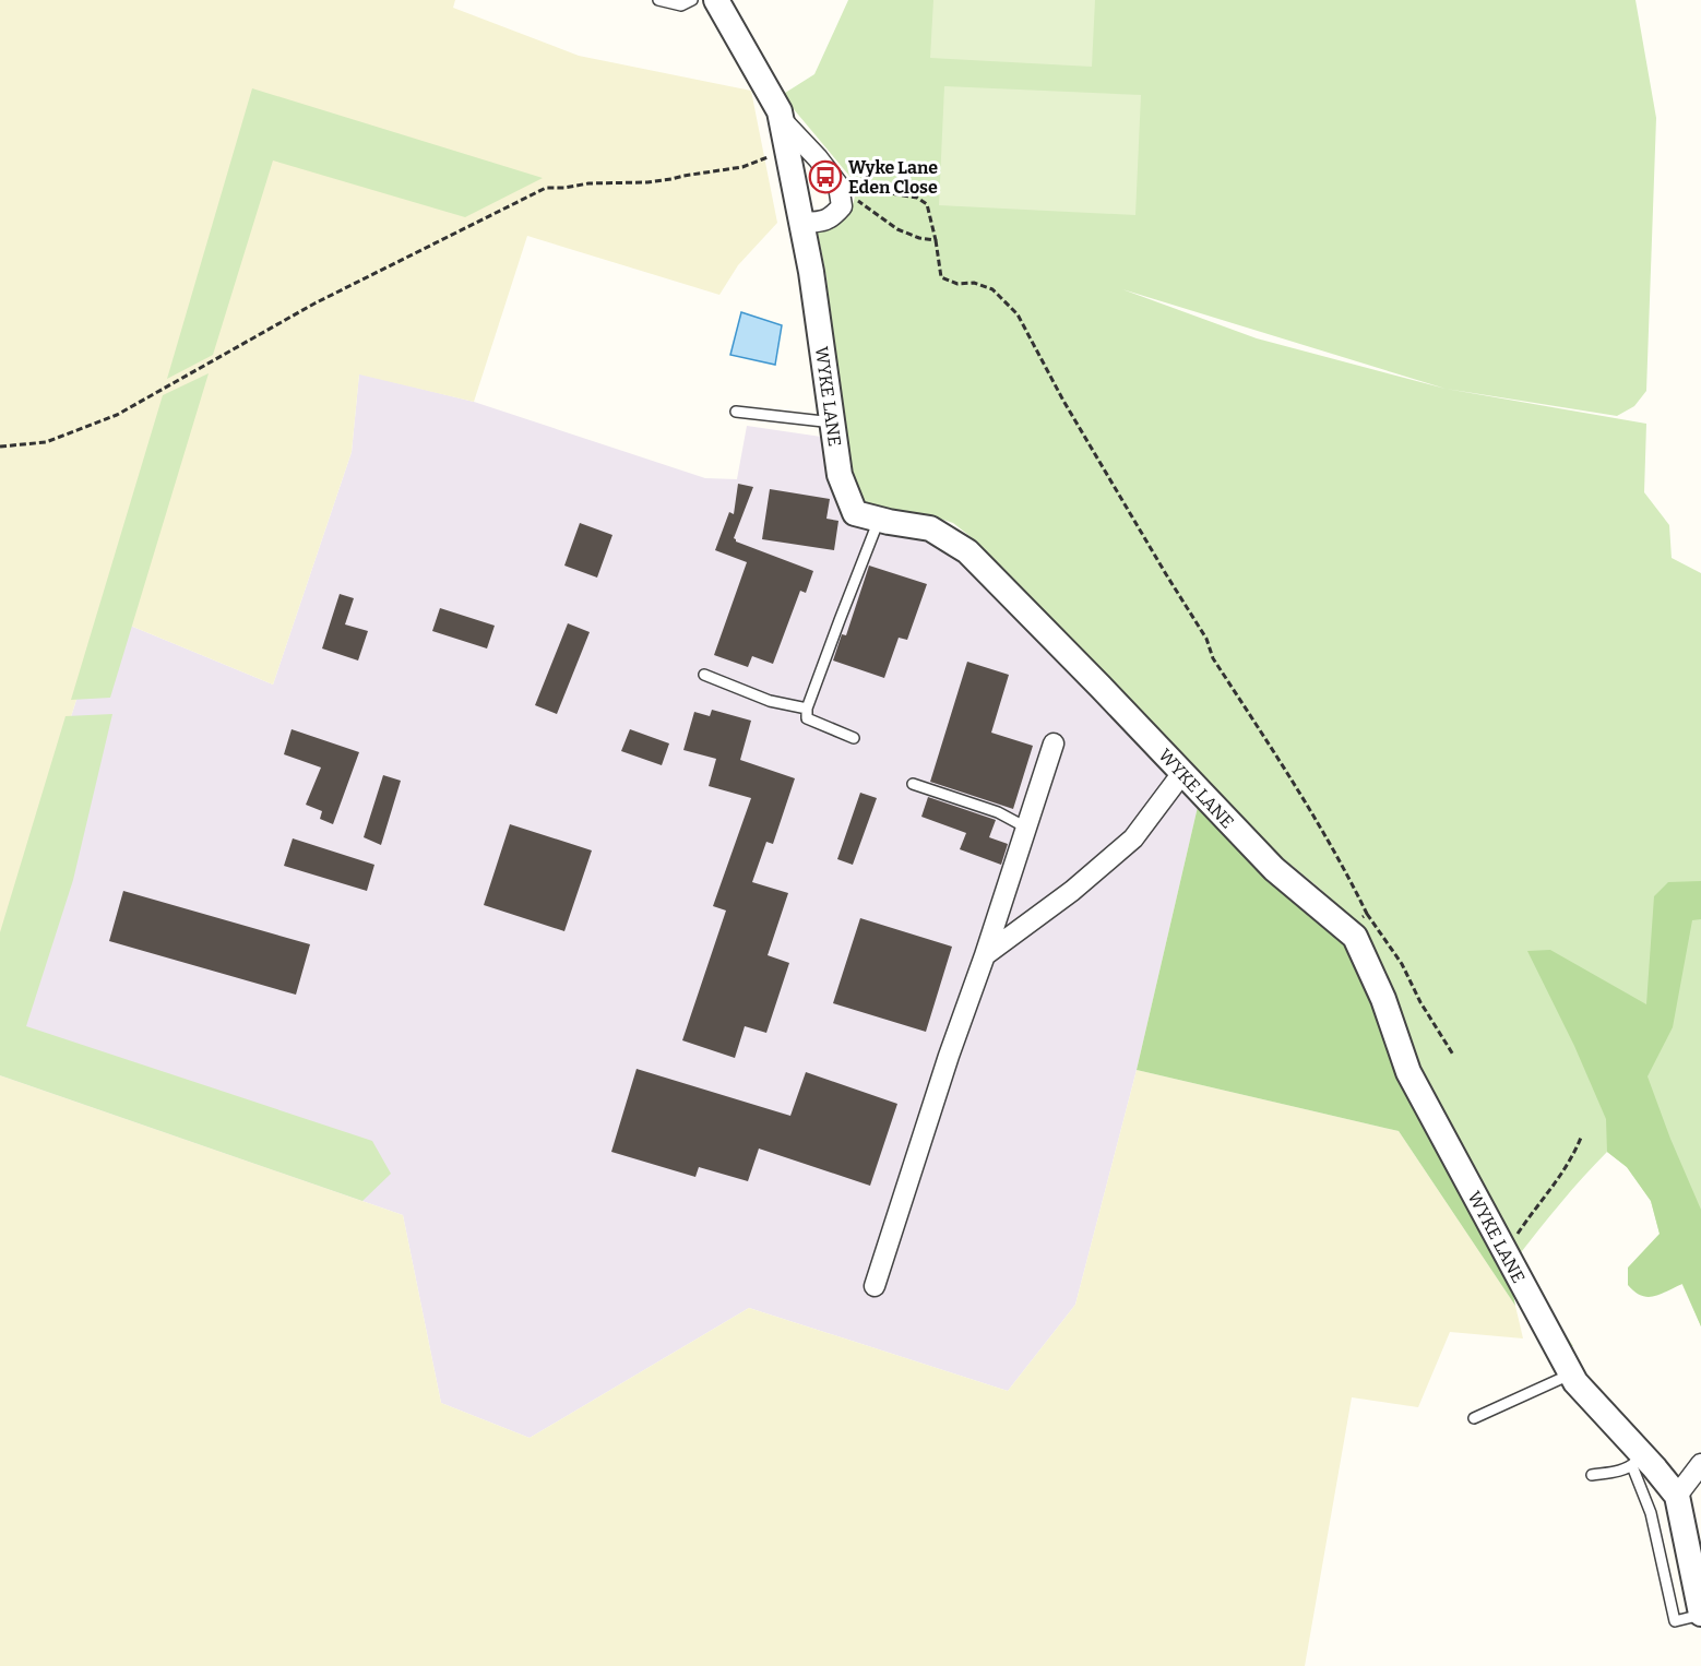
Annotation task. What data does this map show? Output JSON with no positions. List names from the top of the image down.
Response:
{
  "streets": {
    "street": ["WYKE LANE"]
  },
  "places": {
    "bus stop": ["Wyke Lane Eden Close"]
  }
}
